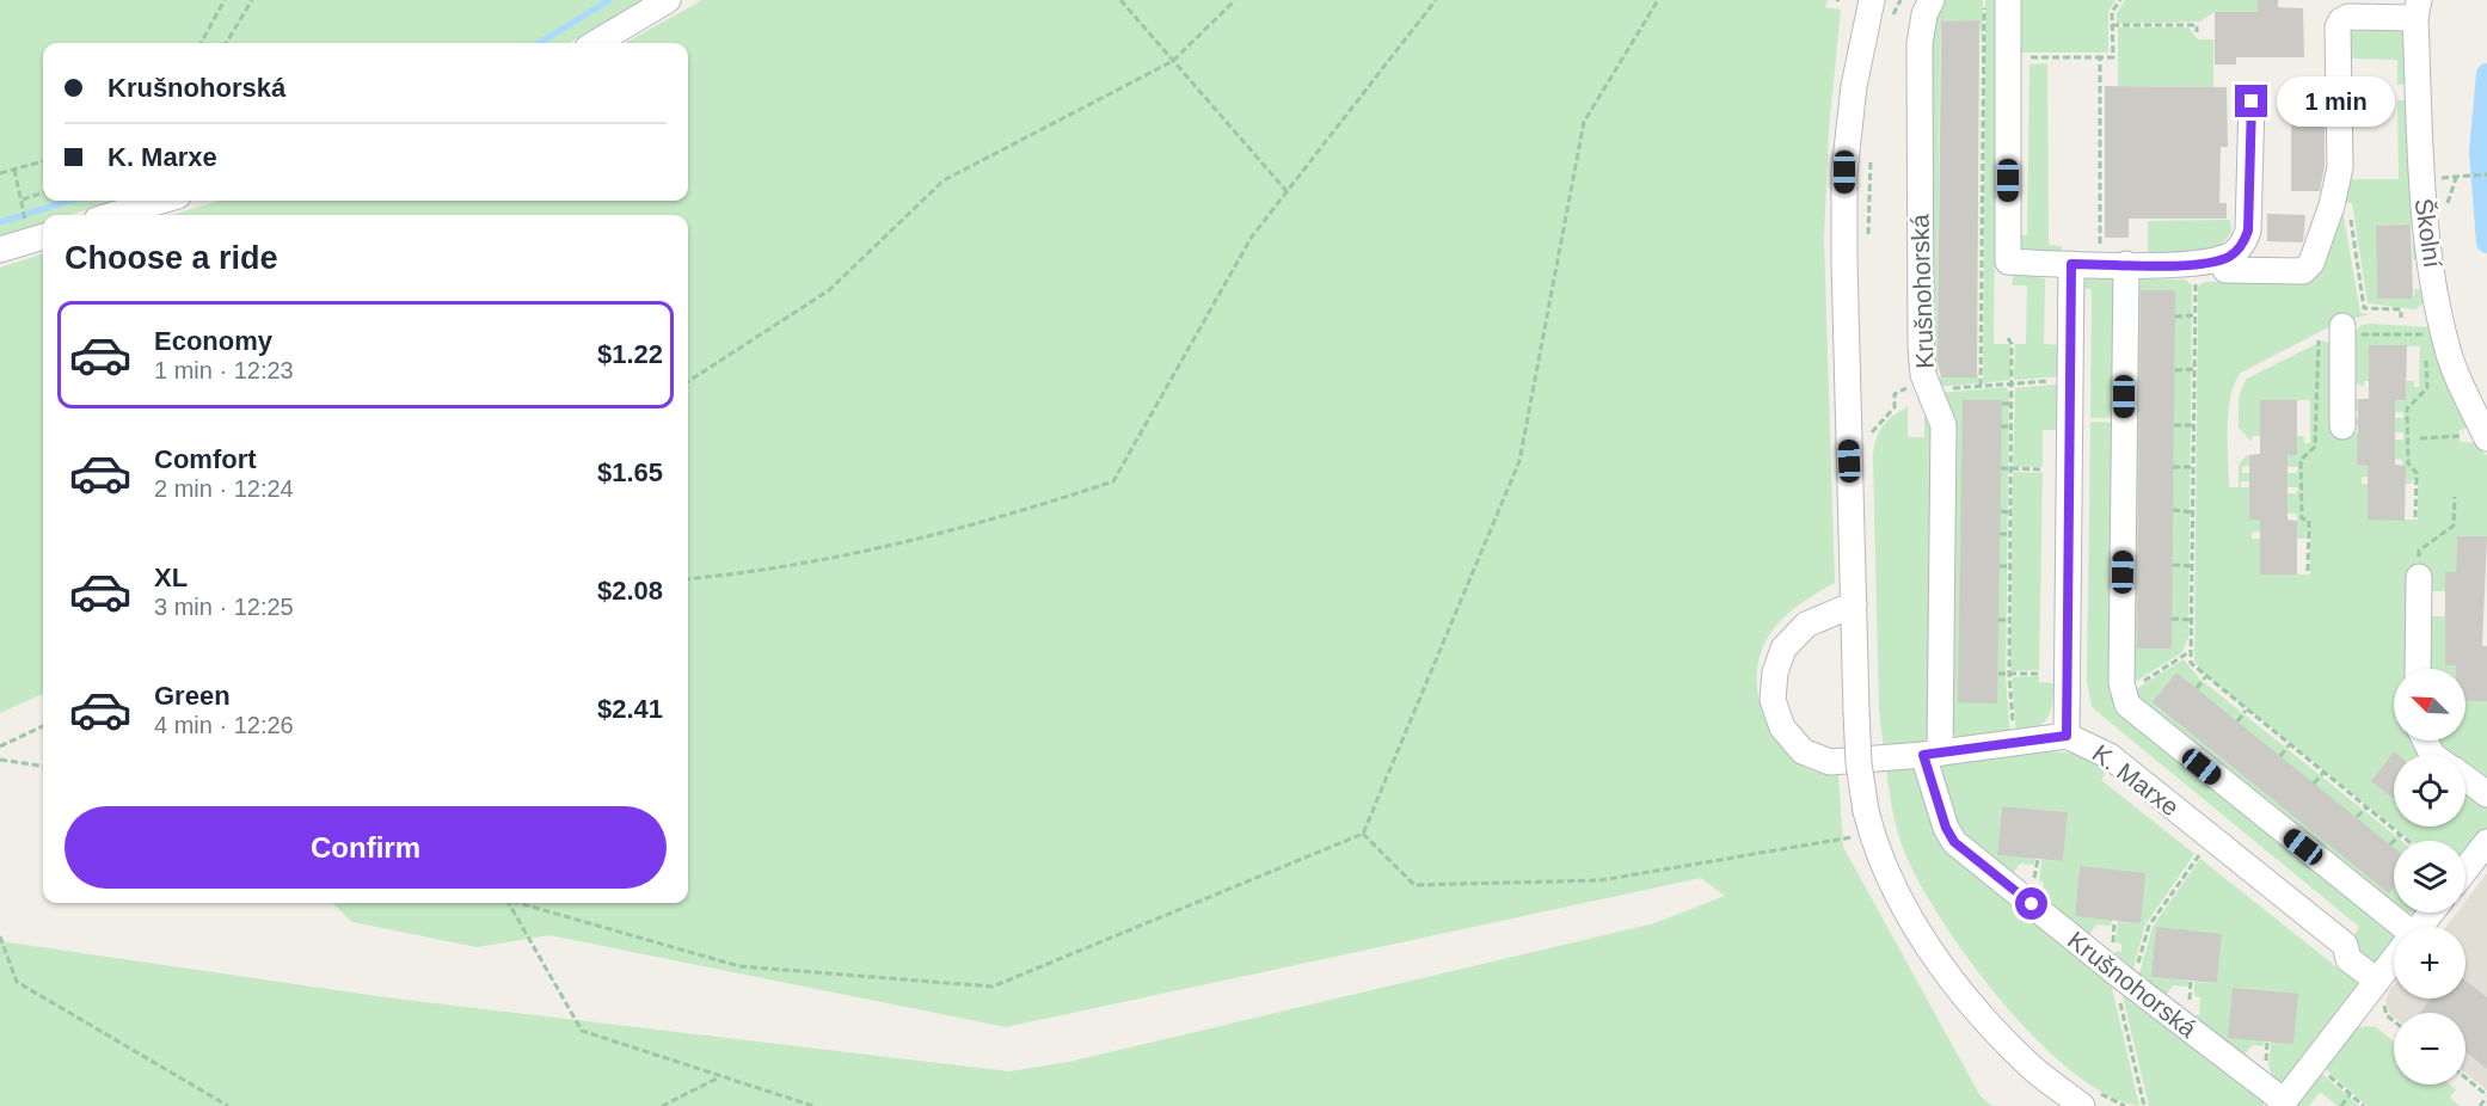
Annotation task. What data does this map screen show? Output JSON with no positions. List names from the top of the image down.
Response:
{
  "streets": {
    "street": ["Školní", "Krušnohorská", "K. Marxe"]
  },
  "crossings": [
    ["Krušnohorská", "K. Marxe"]
  ],
  "north": "top left",
  "page": {
    "banner": ["Krušnohorská", "K. Marxe"],
    "bubble": "1 min",
    "heading": "Choose a ride",
    "list": [
      {
        "name": "Economy",
        "note": "1 min · 12:23",
        "value": "$1.22"
      },
      {
        "name": "Comfort",
        "note": "2 min · 12:24",
        "value": "$1.65"
      },
      {
        "name": "XL",
        "note": "3 min · 12:25",
        "value": "$2.08"
      },
      {
        "name": "Green",
        "note": "4 min · 12:26",
        "value": "$2.41"
      }
    ],
    "map_buttons": ["+", "−"],
    "buttons": "Confirm"
  }
}
